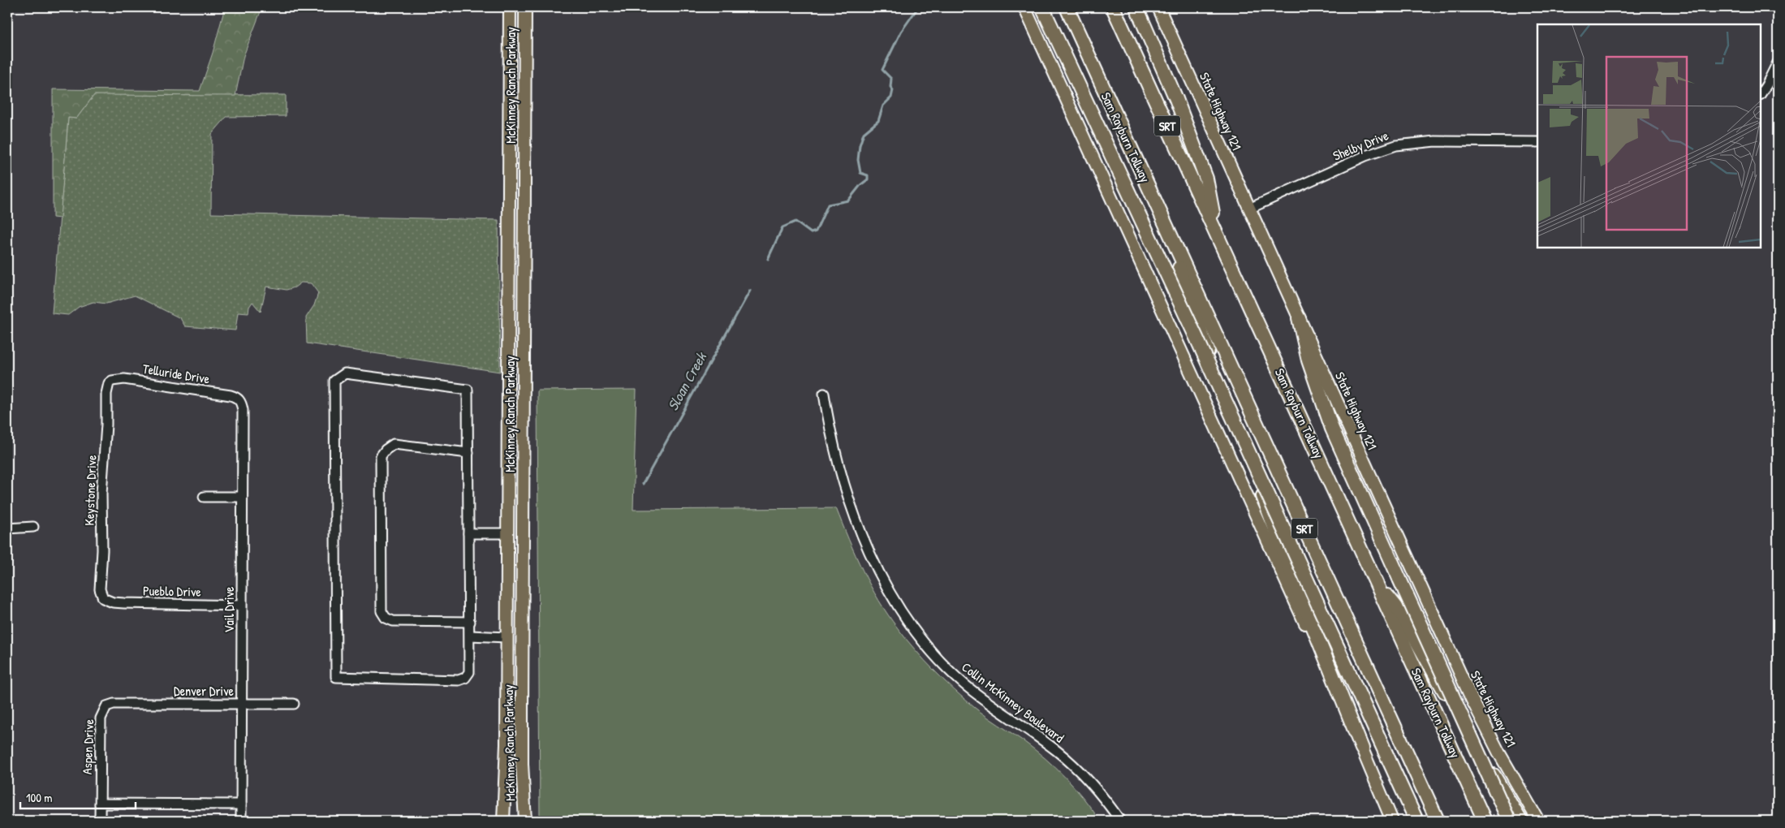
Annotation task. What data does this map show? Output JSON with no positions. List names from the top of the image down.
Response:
{
  "streets": {
    "highway": ["SRT", "Sam Rayburn Tollway"],
    "main road": ["McKinney Ranch Parkway", "State Highway 121"],
    "street": [
      "Shelby Drive",
      "Telluride Drive",
      "Keystone Drive",
      "Pueblo Drive",
      "Vail Drive",
      "Denver Drive",
      "Collin McKinney Boulevard",
      "Aspen Drive"
    ]
  },
  "crossings": [
    ["State Highway 121", "Shelby Drive"],
    ["Telluride Drive", "Keystone Drive"],
    ["Telluride Drive", "Vail Drive"],
    ["Keystone Drive", "Pueblo Drive"],
    ["Pueblo Drive", "Vail Drive"],
    ["Vail Drive", "Denver Drive"],
    ["Denver Drive", "Aspen Drive"]
  ],
  "water": ["Sloan Creek"],
  "scale_bar": "100 m"
}
